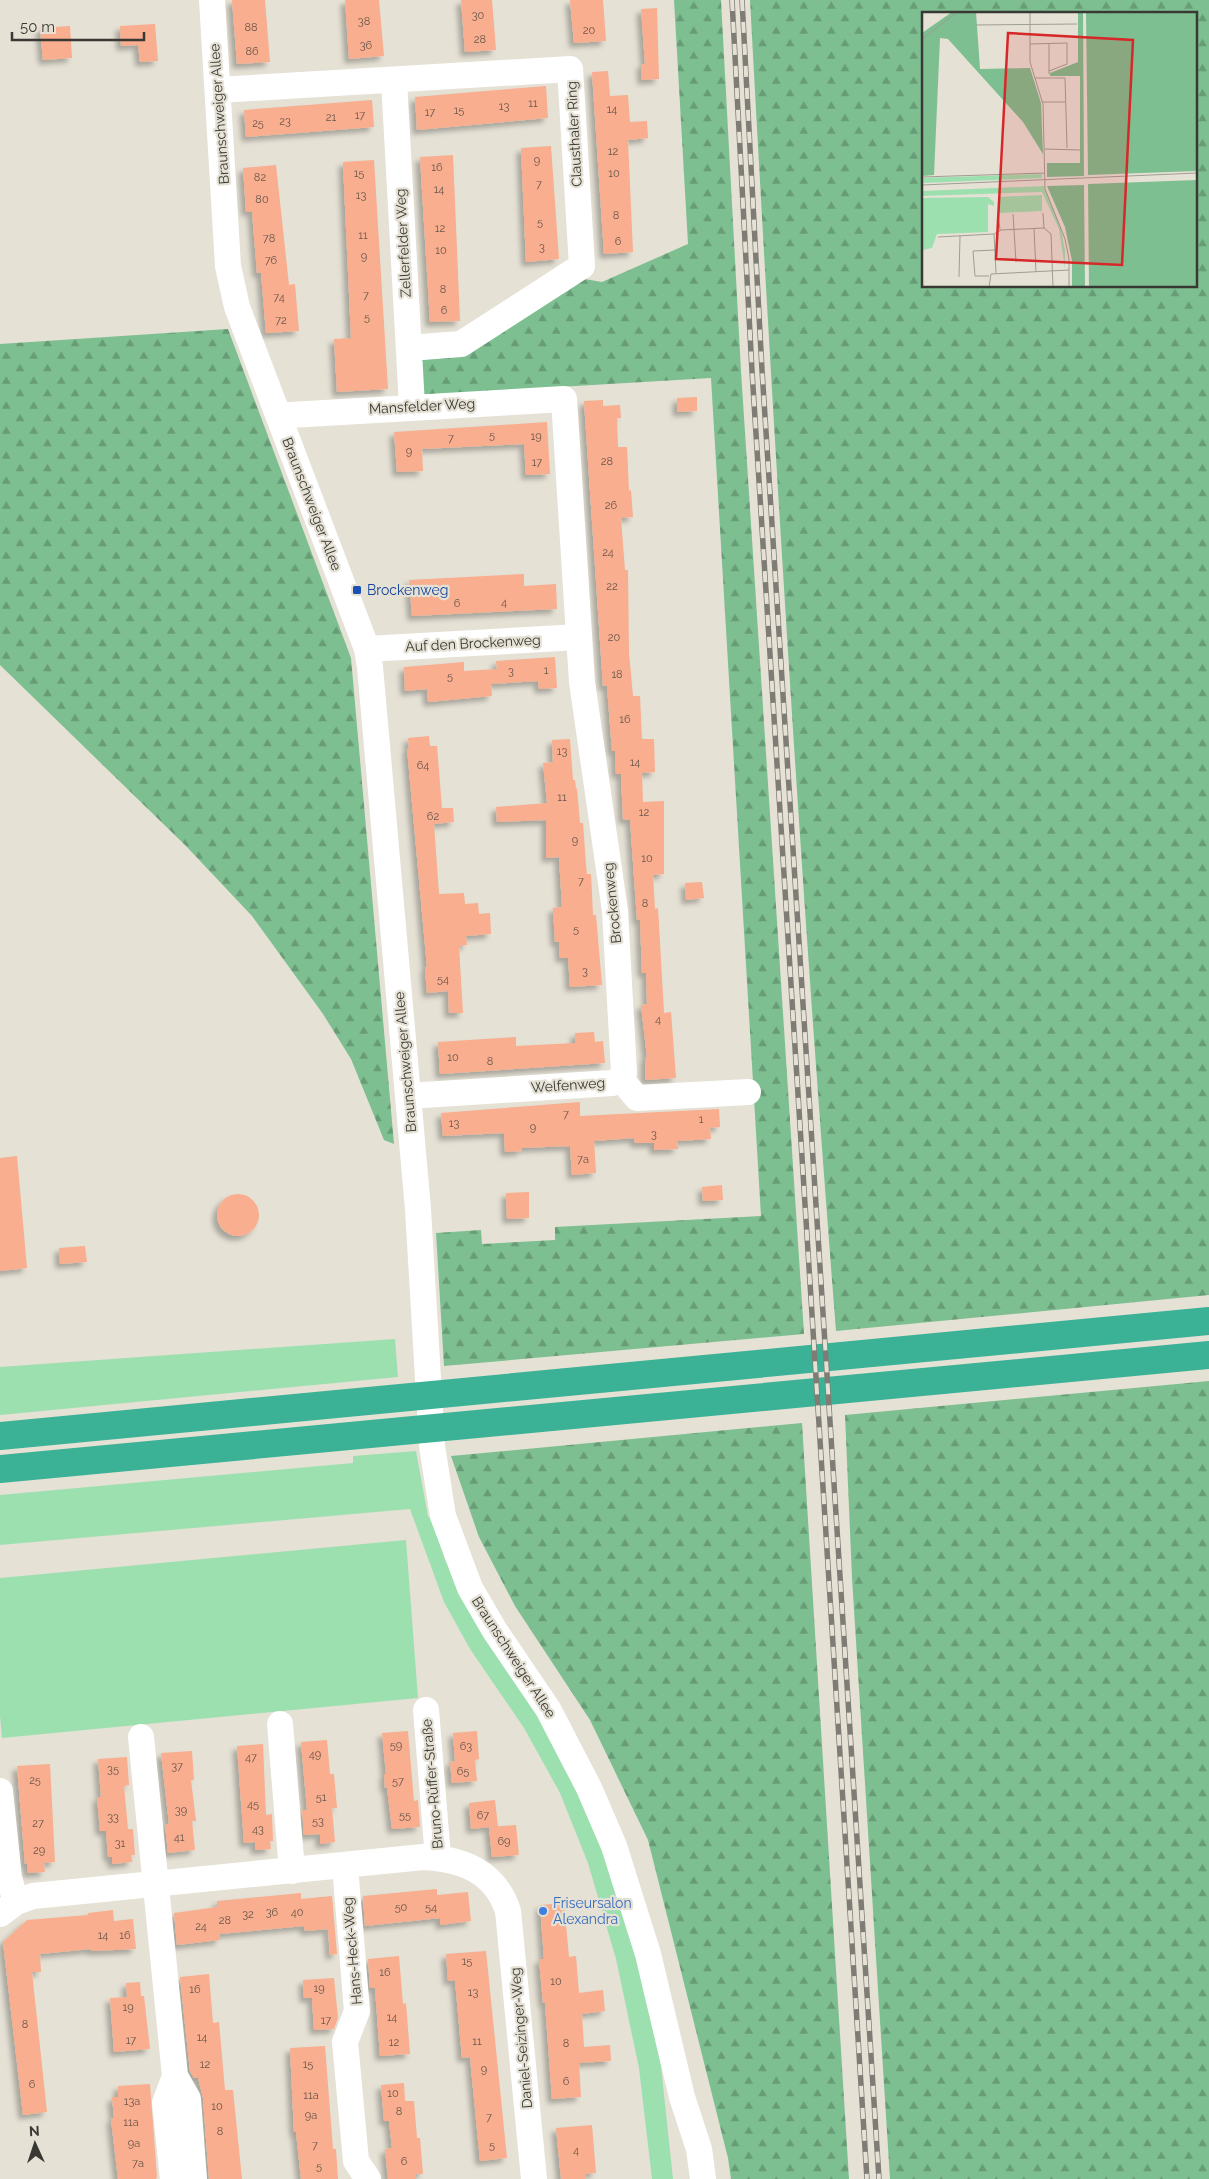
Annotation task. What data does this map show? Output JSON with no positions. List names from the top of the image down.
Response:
{
  "streets": {
    "street": [
      "Braunschweiger Allee",
      "Clausthaler Ring",
      "Zellerfelder Weg",
      "Mansfelder Weg",
      "Auf den Brockenweg",
      "Brockenweg",
      "Welfenweg",
      "Bruno-Rüffer-Straße",
      "Hans-Heck-Weg",
      "Daniel-Seizinger-Weg"
    ]
  },
  "crossings": [
    ["Braunschweiger Allee", "Clausthaler Ring"],
    ["Braunschweiger Allee", "Mansfelder Weg"],
    ["Braunschweiger Allee", "Auf den Brockenweg"],
    ["Braunschweiger Allee", "Welfenweg"],
    ["Clausthaler Ring", "Zellerfelder Weg"],
    ["Zellerfelder Weg", "Mansfelder Weg"],
    ["Mansfelder Weg", "Brockenweg"],
    ["Auf den Brockenweg", "Brockenweg"],
    ["Brockenweg", "Welfenweg"],
    ["Bruno-Rüffer-Straße", "Hans-Heck-Weg"],
    ["Bruno-Rüffer-Straße", "Daniel-Seizinger-Weg"]
  ],
  "places": {
    "transit": ["Brockenweg"],
    "other": ["Friseursalon Alexandra"]
  },
  "house_numbers": [
    "30",
    "38",
    "88",
    "20",
    "28",
    "36",
    "86",
    "11",
    "13",
    "14",
    "15",
    "17",
    "17",
    "21",
    "23",
    "25",
    "12",
    "9",
    "16",
    "15",
    "10",
    "82",
    "7",
    "14",
    "13",
    "80",
    "8",
    "5",
    "12",
    "11",
    "78",
    "6",
    "3",
    "10",
    "9",
    "76",
    "8",
    "7",
    "74",
    "6",
    "5",
    "72",
    "5",
    "19",
    "7",
    "9",
    "28",
    "17",
    "26",
    "24",
    "22",
    "4",
    "6",
    "20",
    "1",
    "3",
    "18",
    "5",
    "16",
    "13",
    "14",
    "64",
    "11",
    "12",
    "62",
    "9",
    "10",
    "7",
    "8",
    "5",
    "3",
    "54",
    "4",
    "10",
    "8",
    "7",
    "1",
    "13",
    "9",
    "3",
    "7a",
    "59",
    "63",
    "49",
    "47",
    "37",
    "35",
    "65",
    "25",
    "57",
    "51",
    "45",
    "39",
    "55",
    "67",
    "33",
    "53",
    "27",
    "43",
    "41",
    "69",
    "31",
    "29",
    "50",
    "54",
    "36",
    "40",
    "32",
    "28",
    "24",
    "14",
    "16",
    "15",
    "16",
    "10",
    "19",
    "16",
    "13",
    "19",
    "14",
    "17",
    "8",
    "14",
    "17",
    "11",
    "12",
    "8",
    "12",
    "15",
    "9",
    "6",
    "6",
    "10",
    "11a",
    "13a",
    "10",
    "8",
    "9a",
    "7",
    "11a",
    "8",
    "9a",
    "7",
    "5",
    "4",
    "6",
    "7a",
    "5"
  ],
  "scale_bar": "50 m",
  "north": "top"
}
